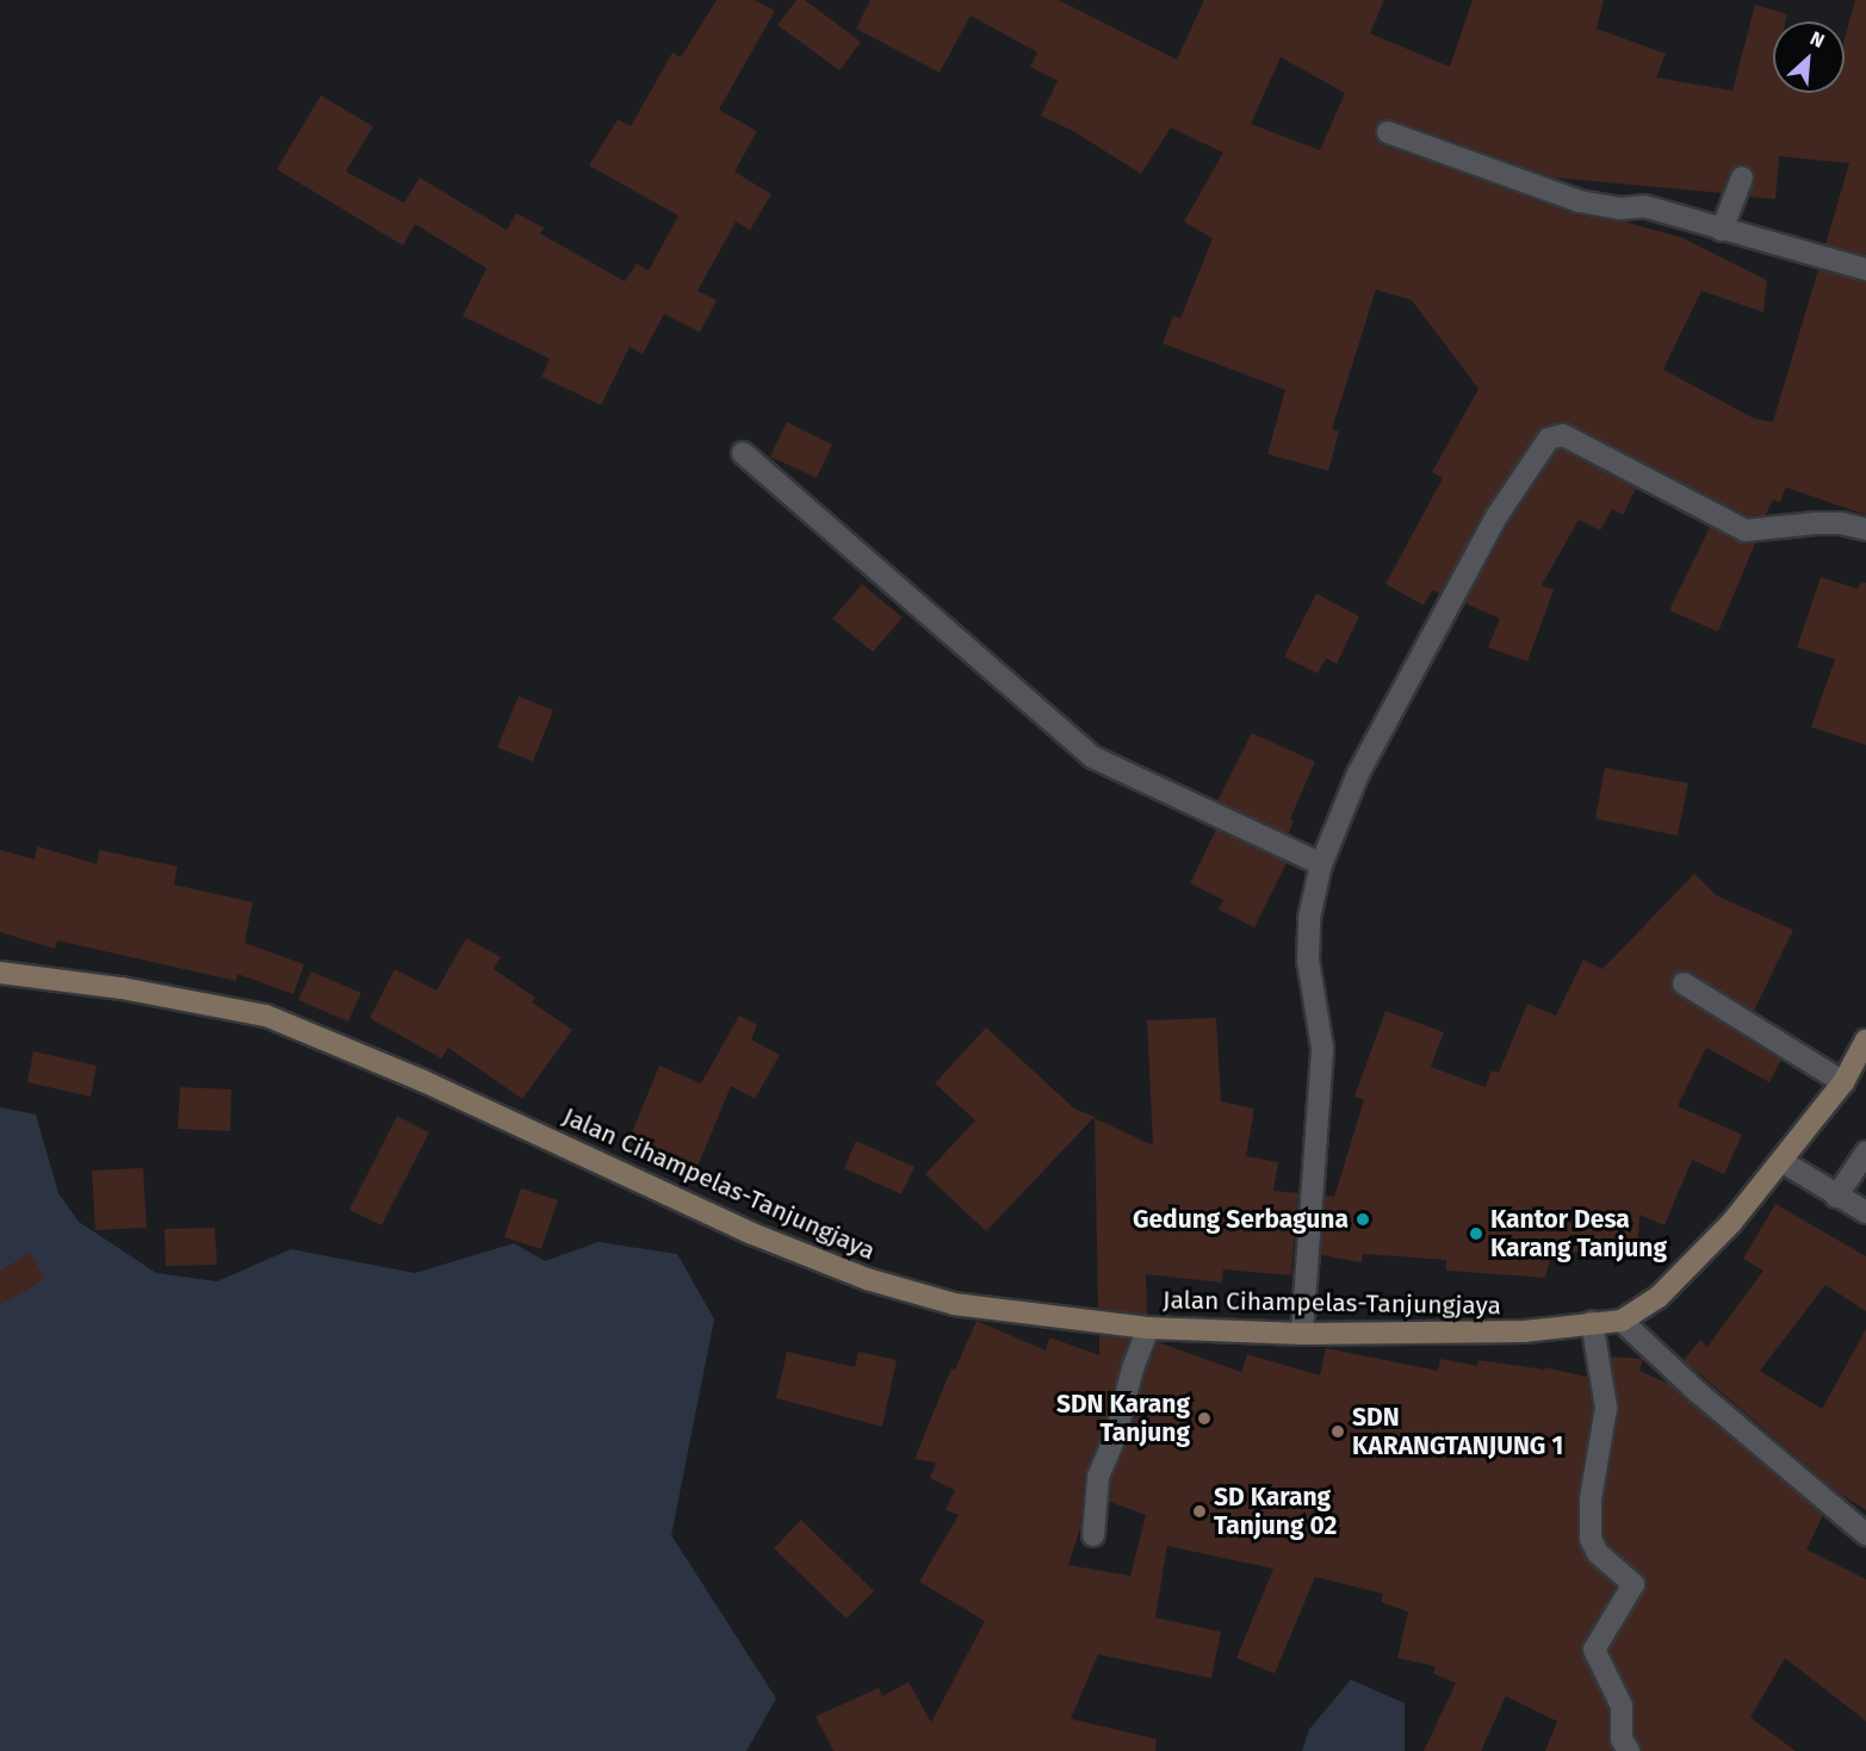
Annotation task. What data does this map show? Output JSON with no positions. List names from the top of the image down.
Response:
{
  "streets": {
    "main road": ["Jalan Cihampelas-Tanjungjaya"]
  },
  "places": [
    "Gedung Serbaguna",
    "Kantor Desa Karang Tanjung",
    "SDN Karang Tanjung",
    "SDN KARANGTANJUNG 1",
    "SD Karang Tanjung 02"
  ],
  "north": "top right"
}
